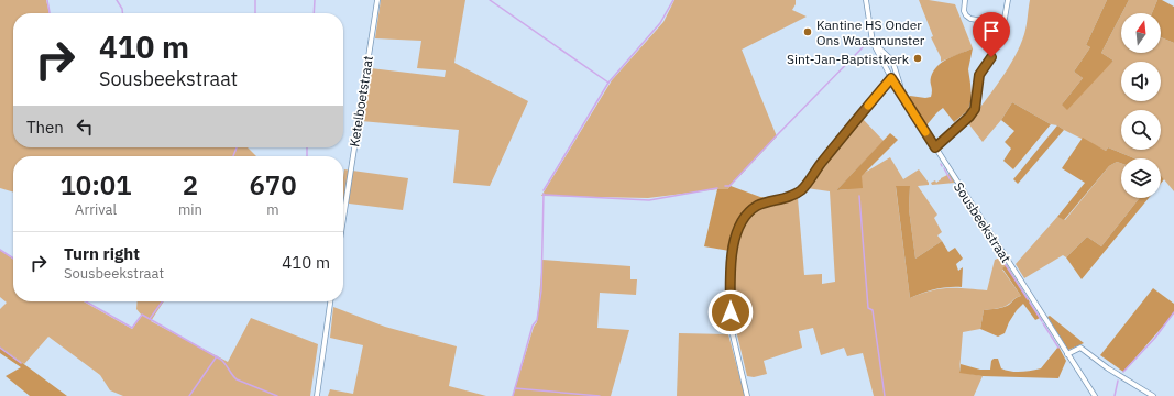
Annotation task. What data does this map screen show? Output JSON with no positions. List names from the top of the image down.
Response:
{
  "streets": {
    "street": ["Ketelboetstraat", "Sousbeekstraat"]
  },
  "places": ["Kantine HS Onder Ons Waasmunster", "Sint-Jan-Baptistkerk"],
  "north": "top",
  "page": {
    "turn": ["410 m", "Sousbeekstraat"],
    "then": "Then",
    "eta": [
      "10:01",
      "Arrival",
      "2",
      "min",
      "670",
      "m"
    ],
    "list": [
      {
        "name": "Turn right",
        "note": "Sousbeekstraat",
        "value": "410 m"
      }
    ]
  }
}
